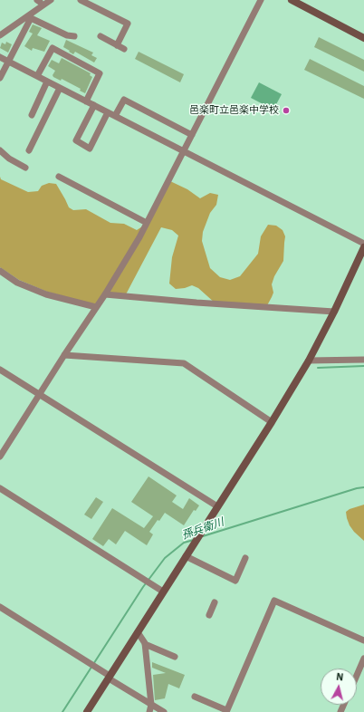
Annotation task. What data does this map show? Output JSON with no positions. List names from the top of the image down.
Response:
{
  "water": ["孫兵衛川"],
  "places": ["邑楽町立邑楽中学校"],
  "north": "top"
}
